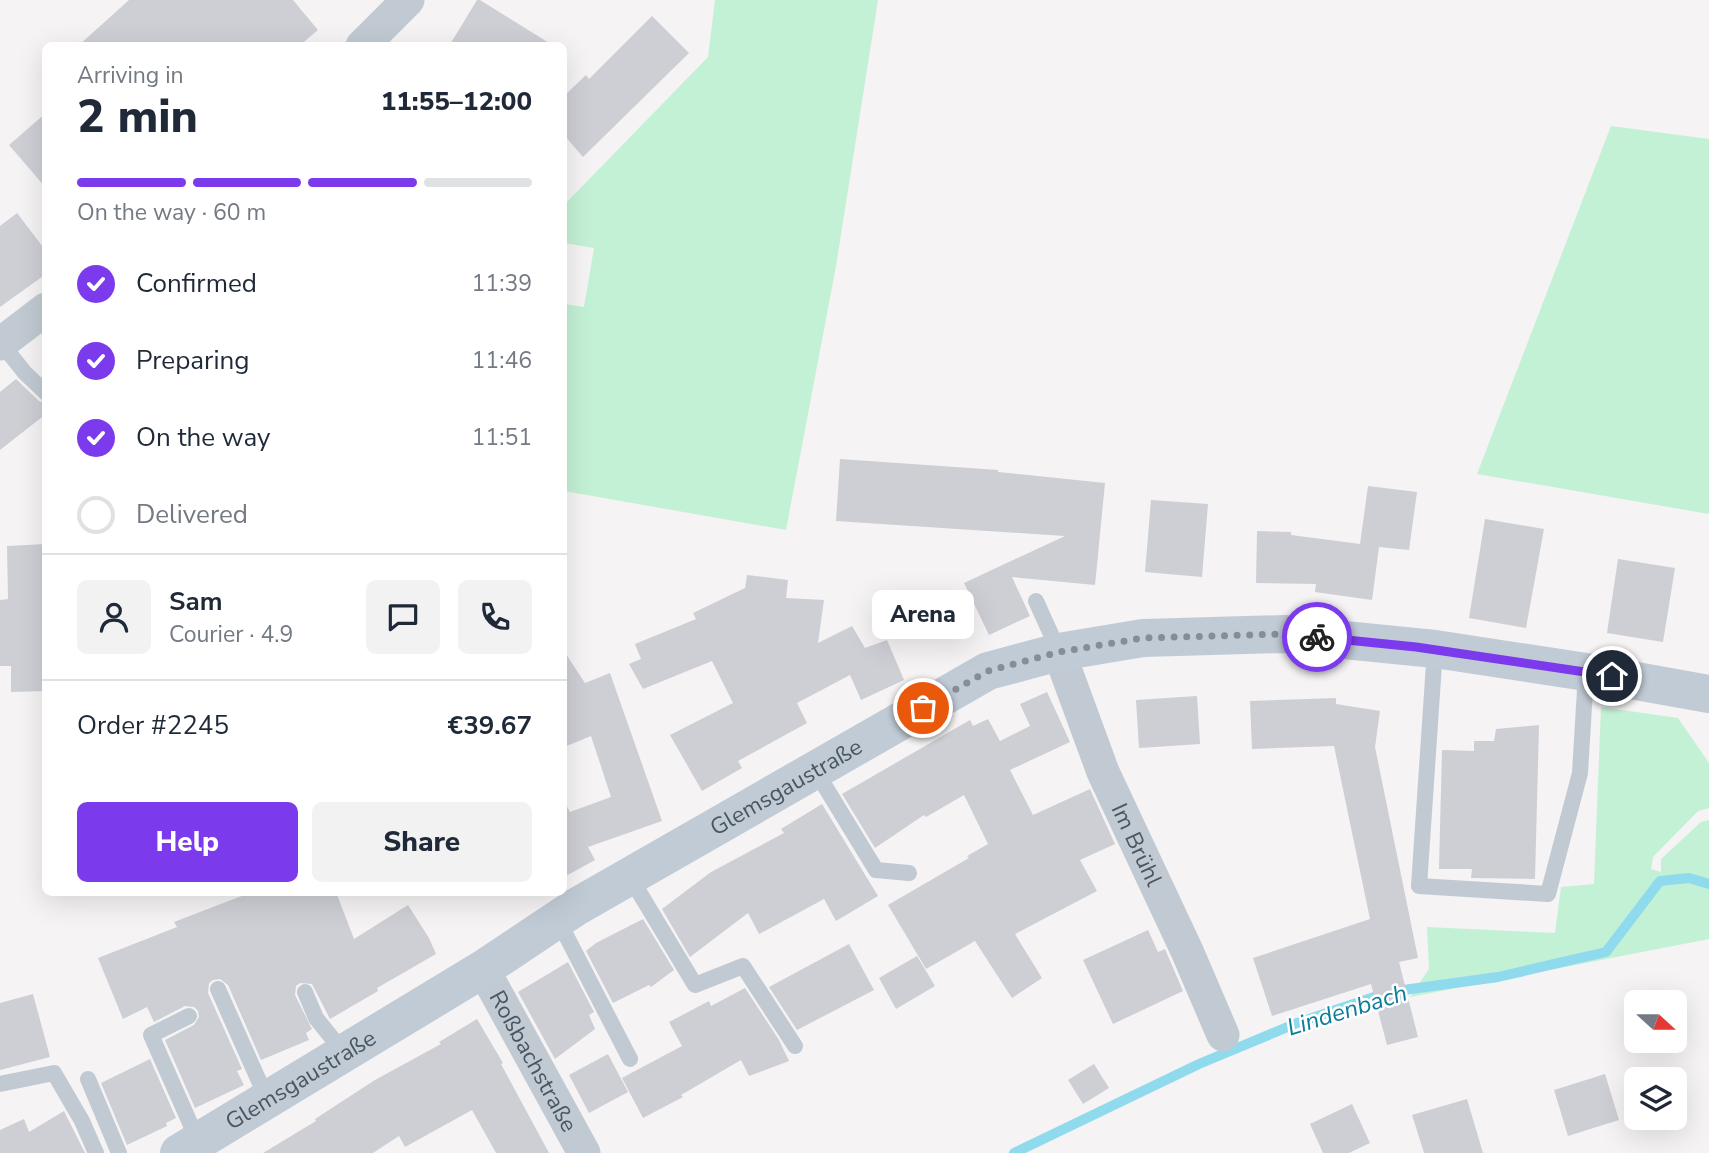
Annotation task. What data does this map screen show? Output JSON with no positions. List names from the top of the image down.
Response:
{
  "streets": {
    "main road": ["Glemsgaustraße"],
    "street": ["Im Brühl", "Roßbachstraße"]
  },
  "crossings": [
    ["Glemsgaustraße", "Im Brühl"],
    ["Glemsgaustraße", "Roßbachstraße"]
  ],
  "water": ["Lindenbach"],
  "places": ["Arena"],
  "north": "right",
  "page": {
    "heading": ["2 min", "Arriving in", "11:55–12:00"],
    "panel": [
      "Sam",
      "Courier · 4.9",
      "Order #2245",
      "€39.67"
    ],
    "bar": "On the way · 60 m",
    "list": [
      ["Confirmed", "11:39"],
      ["Preparing", "11:46"],
      ["On the way", "11:51"],
      "Delivered"
    ],
    "bubble": "Arena",
    "buttons": ["Help", "Share"]
  }
}
